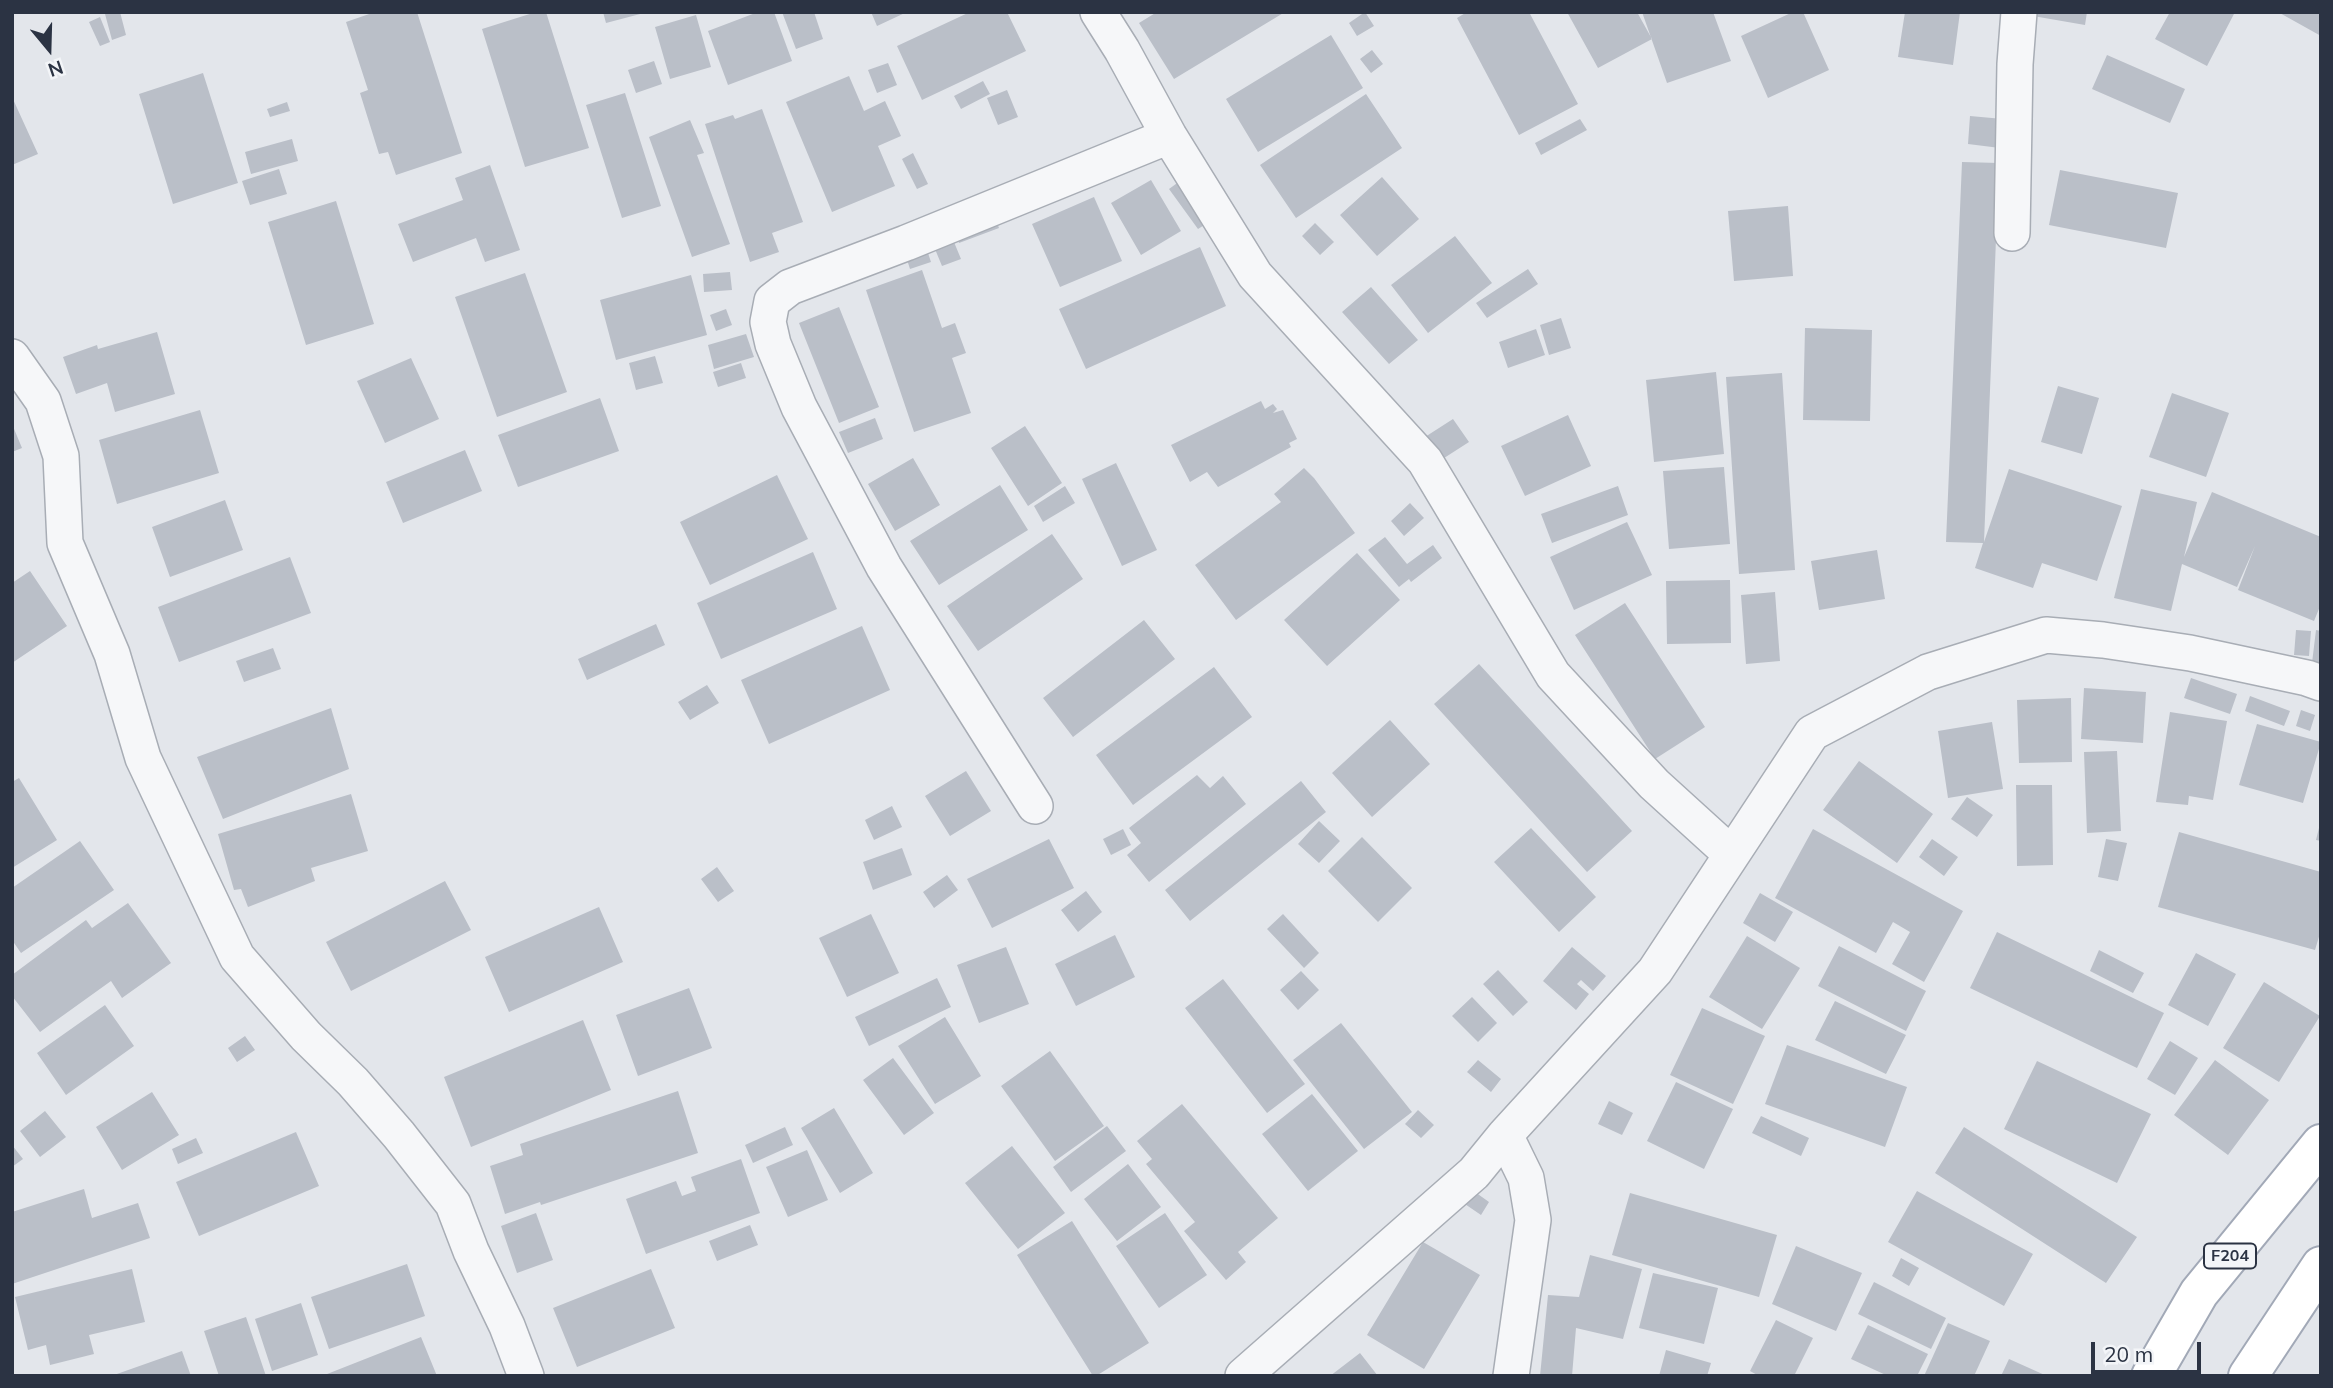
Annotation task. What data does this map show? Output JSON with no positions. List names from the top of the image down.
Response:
{
  "streets": {
    "main road": ["F204"]
  },
  "scale_bar": "20 m",
  "north": "bottom"
}
